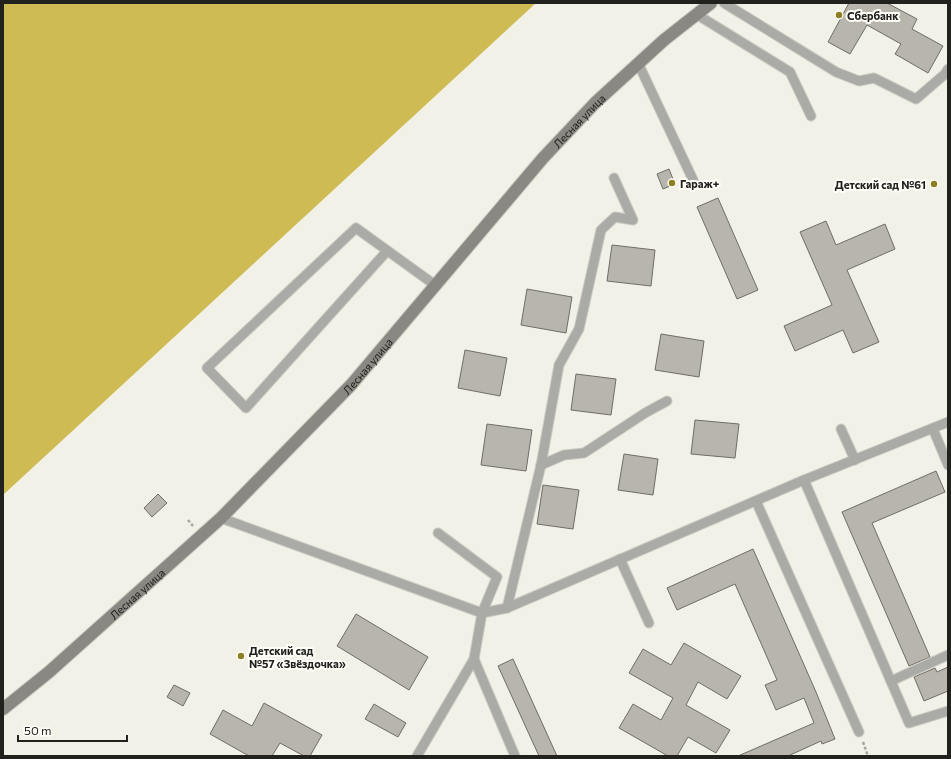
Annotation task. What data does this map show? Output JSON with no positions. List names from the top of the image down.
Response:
{
  "streets": {
    "main road": ["Лесная улица"]
  },
  "places": [
    "Сбербанк",
    "Гараж+",
    "Детский сад №61",
    "Детский сад №57 «Звёздочка»"
  ],
  "scale_bar": "50 m"
}
